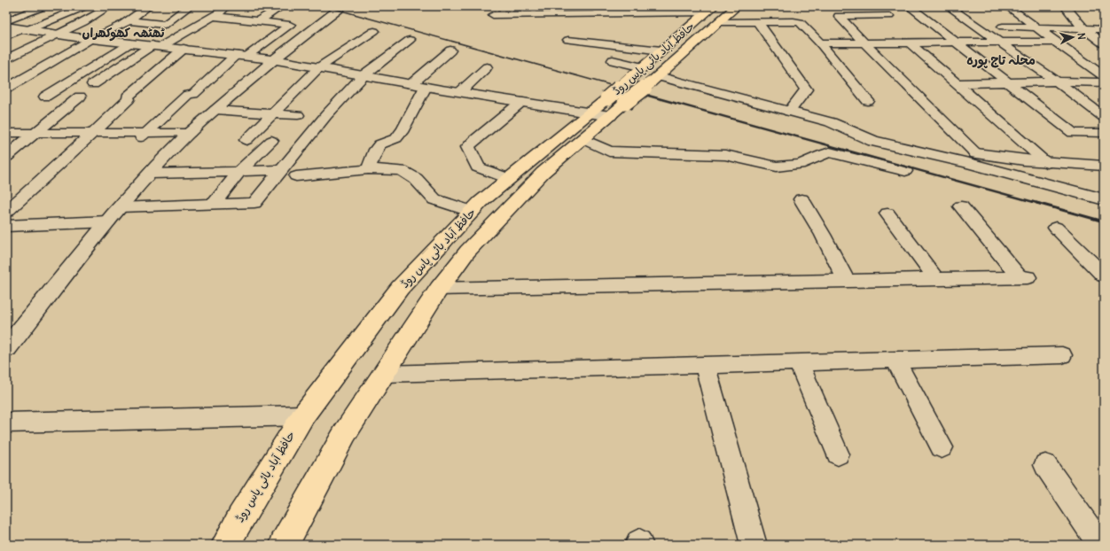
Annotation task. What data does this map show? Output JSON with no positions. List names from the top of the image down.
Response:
{
  "streets": {
    "highway": ["حافظ آباد بائی پاس روڈ"]
  },
  "districts": ["ٹھٹھہ کھوکھراں", "محلہ تاج پورہ"],
  "north": "right"
}
